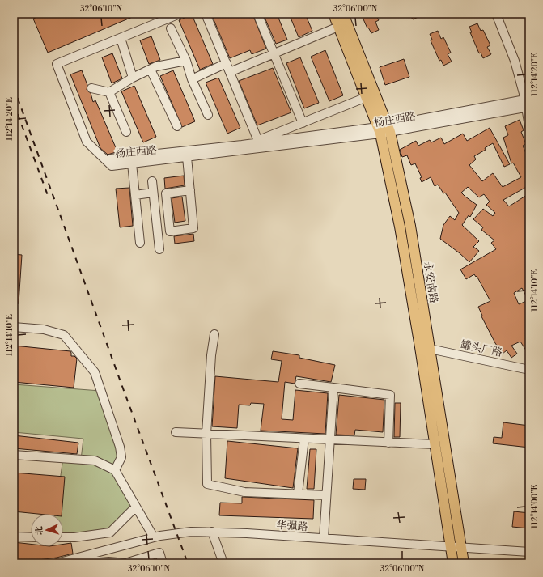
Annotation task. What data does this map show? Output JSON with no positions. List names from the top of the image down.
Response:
{
  "streets": {
    "main road": ["永安南路"],
    "street": ["杨庄西路", "罐头厂路", "华强路"]
  },
  "crossings": [
    ["杨庄西路", "永安南路"],
    ["永安南路", "罐头厂路"],
    ["永安南路", "华强路"]
  ],
  "north": "left",
  "coordinates": [
    "32°06'10\"N",
    "32°06'00\"N",
    "112°14'20\"E",
    "112°14'10\"E",
    "112°14'00\"E"
  ]
}
